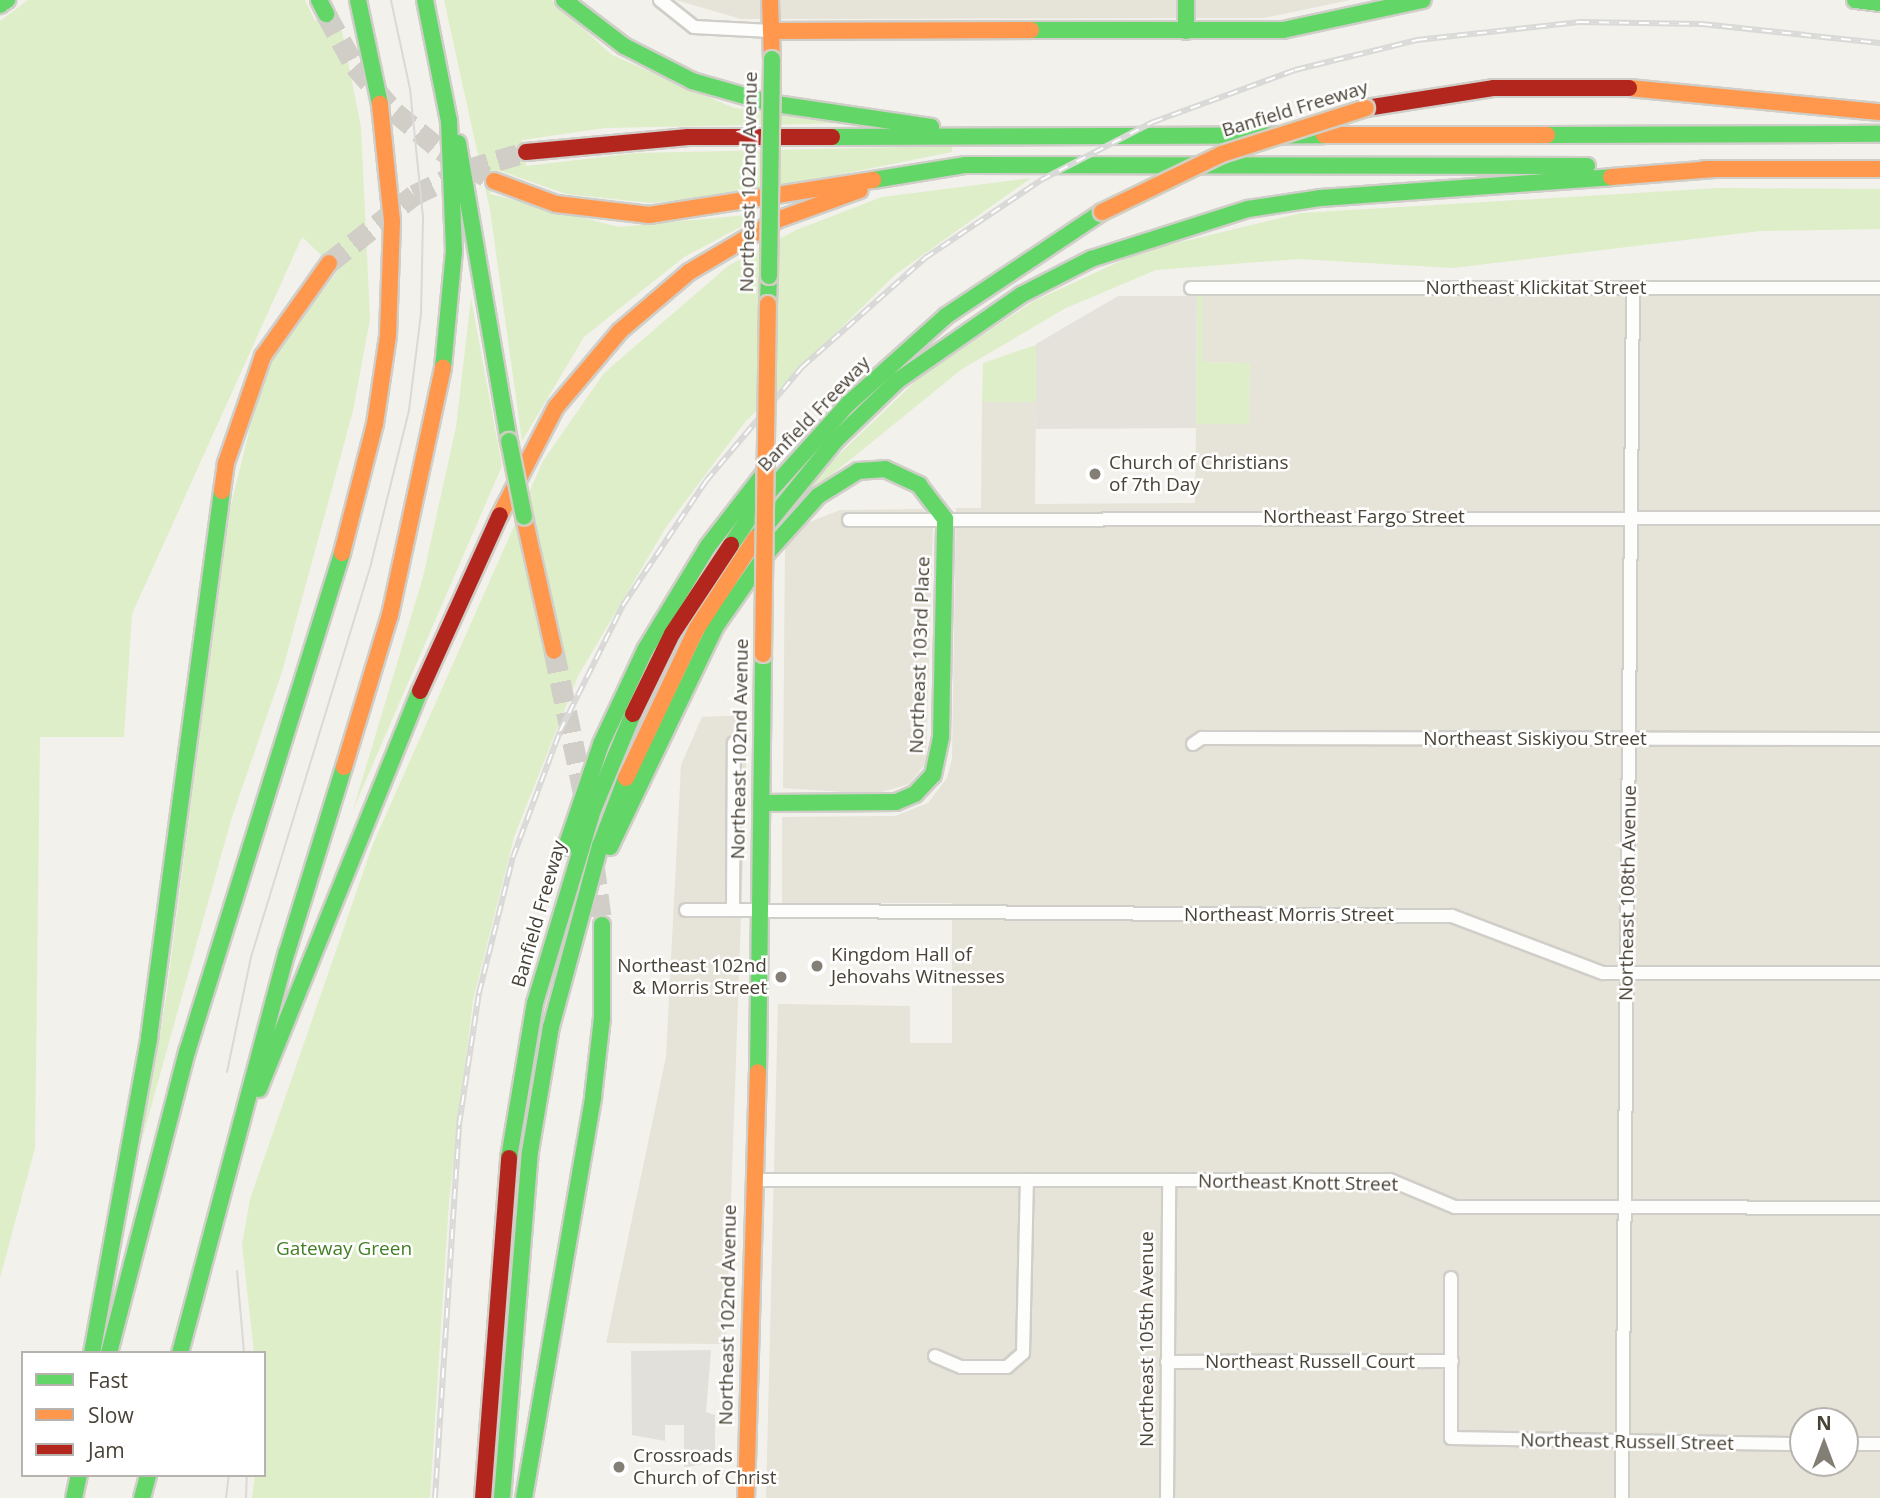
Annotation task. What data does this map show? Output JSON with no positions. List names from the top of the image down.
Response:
{
  "streets": {
    "main road": ["Banfield Freeway", "Northeast 102nd Avenue", "Northeast 103rd Place"],
    "street": [
      "Northeast Klickitat Street",
      "Northeast Fargo Street",
      "Northeast Siskiyou Street",
      "Northeast 108th Avenue",
      "Northeast Morris Street",
      "Northeast Knott Street",
      "Northeast 105th Avenue",
      "Northeast Russell Court",
      "Northeast Russell Street"
    ]
  },
  "crossings": [
    ["Northeast 102nd Avenue", "Northeast 103rd Place"],
    ["Northeast 102nd Avenue", "Northeast Morris Street"],
    ["Northeast 102nd Avenue", "Northeast Knott Street"],
    ["Northeast Klickitat Street", "Northeast 108th Avenue"],
    ["Northeast Fargo Street", "Northeast 103rd Place"],
    ["Northeast Fargo Street", "Northeast 108th Avenue"],
    ["Northeast Siskiyou Street", "Northeast 108th Avenue"],
    ["Northeast 108th Avenue", "Northeast Morris Street"],
    ["Northeast 108th Avenue", "Northeast Knott Street"],
    ["Northeast 108th Avenue", "Northeast Russell Street"],
    ["Northeast Knott Street", "Northeast 105th Avenue"],
    ["Northeast 105th Avenue", "Northeast Russell Court"],
    ["Northeast Russell Court", "Northeast Russell Street"]
  ],
  "parks": ["Gateway Green"],
  "places": [
    "Church of Christians of 7th Day",
    "Kingdom Hall of Jehovahs Witnesses",
    "Northeast 102nd & Morris Street",
    "Crossroads Church of Christ"
  ],
  "legend": ["Fast", "Slow", "Jam"],
  "north": "top"
}
